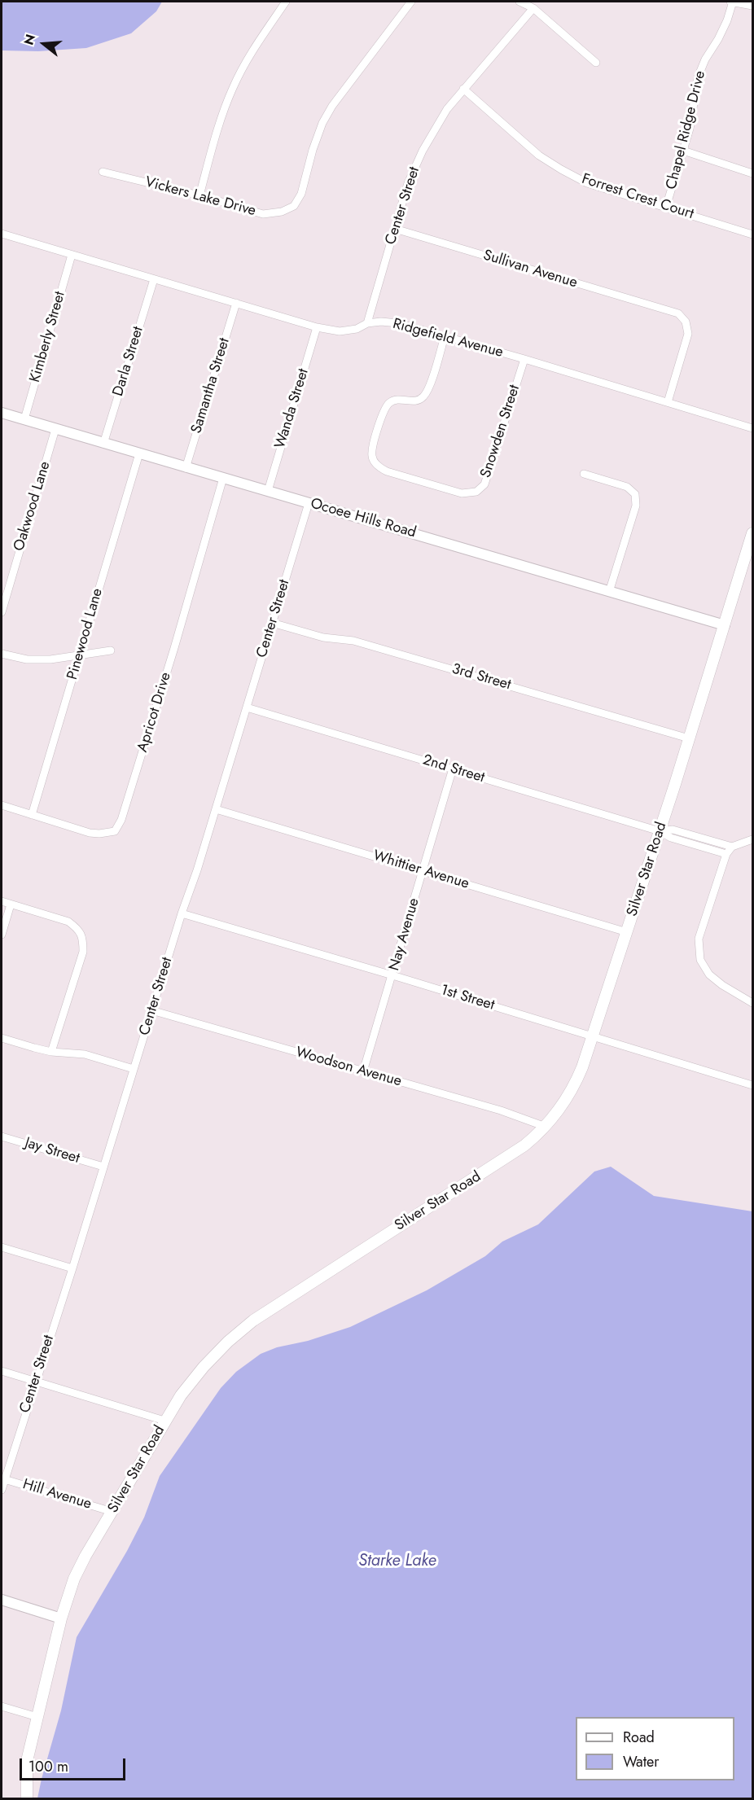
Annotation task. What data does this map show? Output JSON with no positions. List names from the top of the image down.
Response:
{
  "streets": {
    "main road": ["Silver Star Road"],
    "street": [
      "Chapel Ridge Drive",
      "Vickers Lake Drive",
      "Forrest Crest Court",
      "Center Street",
      "Sullivan Avenue",
      "Kimberly Street",
      "Ridgefield Avenue",
      "Darla Street",
      "Samantha Street",
      "Wanda Street",
      "Snowden Street",
      "Oakwood Lane",
      "Ocoee Hills Road",
      "Pinewood Lane",
      "3rd Street",
      "Apricot Drive",
      "2nd Street",
      "Whittier Avenue",
      "Nay Avenue",
      "1st Street",
      "Woodson Avenue",
      "Jay Street",
      "Hill Avenue"
    ]
  },
  "crossings": [
    ["Chapel Ridge Drive", "Forrest Crest Court"],
    ["Forrest Crest Court", "Center Street"],
    ["Center Street", "Sullivan Avenue"],
    ["Center Street", "Ridgefield Avenue"],
    ["Center Street", "Ocoee Hills Road"],
    ["Center Street", "3rd Street"],
    ["Center Street", "2nd Street"],
    ["Center Street", "Whittier Avenue"],
    ["Center Street", "1st Street"],
    ["Center Street", "Woodson Avenue"],
    ["Center Street", "Jay Street"],
    ["Center Street", "Hill Avenue"],
    ["Sullivan Avenue", "Ridgefield Avenue"],
    ["Kimberly Street", "Ridgefield Avenue"],
    ["Kimberly Street", "Ocoee Hills Road"],
    ["Ridgefield Avenue", "Darla Street"],
    ["Ridgefield Avenue", "Samantha Street"],
    ["Ridgefield Avenue", "Wanda Street"],
    ["Ridgefield Avenue", "Snowden Street"],
    ["Darla Street", "Ocoee Hills Road"],
    ["Samantha Street", "Ocoee Hills Road"],
    ["Wanda Street", "Ocoee Hills Road"],
    ["Oakwood Lane", "Ocoee Hills Road"],
    ["Ocoee Hills Road", "Pinewood Lane"],
    ["Ocoee Hills Road", "Apricot Drive"],
    ["Ocoee Hills Road", "Silver Star Road"],
    ["Pinewood Lane", "Apricot Drive"],
    ["3rd Street", "Silver Star Road"],
    ["2nd Street", "Silver Star Road"],
    ["2nd Street", "Nay Avenue"],
    ["Silver Star Road", "Whittier Avenue"],
    ["Silver Star Road", "1st Street"],
    ["Silver Star Road", "Woodson Avenue"],
    ["Silver Star Road", "Hill Avenue"],
    ["Whittier Avenue", "Nay Avenue"],
    ["Nay Avenue", "1st Street"],
    ["Nay Avenue", "Woodson Avenue"]
  ],
  "water": ["Starke Lake"],
  "legend": ["Road", "Water"],
  "scale_bar": "100 m",
  "north": "left"
}
